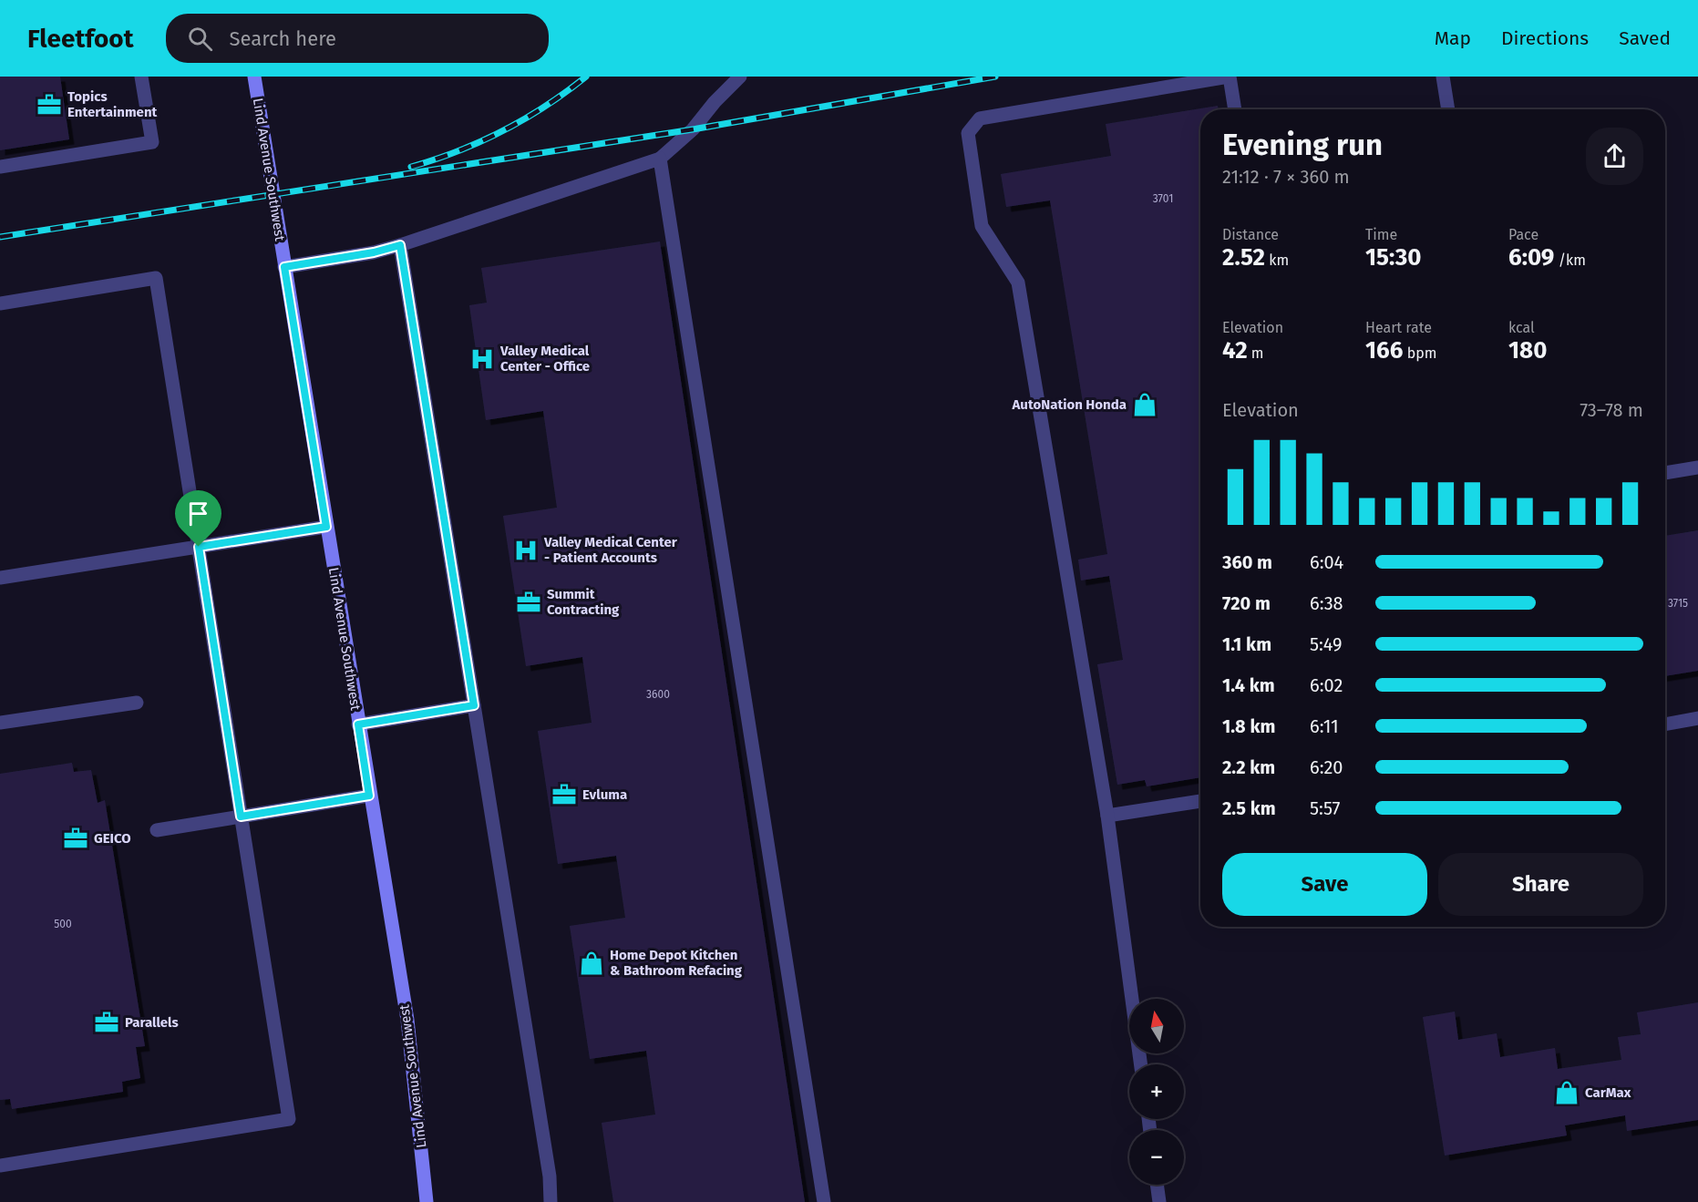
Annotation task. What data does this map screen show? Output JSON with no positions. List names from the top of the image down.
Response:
{
  "streets": {
    "main road": ["Lind Avenue Southwest"]
  },
  "places": {
    "office": [
      "Topics Entertainment",
      "Summit Contracting",
      "Evluma",
      "GEICO",
      "Parallels"
    ],
    "hospital": ["Valley Medical Center - Office", "Valley Medical Center - Patient Accounts"],
    "shop": ["AutoNation Honda", "Home Depot Kitchen & Bathroom Refacing", "CarMax"]
  },
  "house_numbers": [
    "3701",
    "3715",
    "3600",
    "500"
  ],
  "north": "top",
  "page": {
    "header": "Fleetfoot",
    "search": "Search here",
    "nav": ["Map", "Directions", "Saved"],
    "heading": ["Evening run", "21:12 · 7 × 360 m"],
    "stats": [
      ["Distance", "2.52 km"],
      ["Time", "15:30"],
      ["Pace", "6:09 /km"],
      ["Elevation", "42 m"],
      ["Heart rate", "166 bpm"],
      ["kcal", "180"]
    ],
    "chart": ["Elevation", "73–78 m"],
    "list": [
      {
        "name": "360 m",
        "note": "6:04"
      },
      {
        "name": "720 m",
        "note": "6:38"
      },
      {
        "name": "1.1 km",
        "note": "5:49"
      },
      {
        "name": "1.4 km",
        "note": "6:02"
      },
      {
        "name": "1.8 km",
        "note": "6:11"
      },
      {
        "name": "2.2 km",
        "note": "6:20"
      },
      {
        "name": "2.5 km",
        "note": "5:57"
      }
    ],
    "buttons": ["Save", "Share"],
    "map_buttons": ["+", "−"]
  }
}
